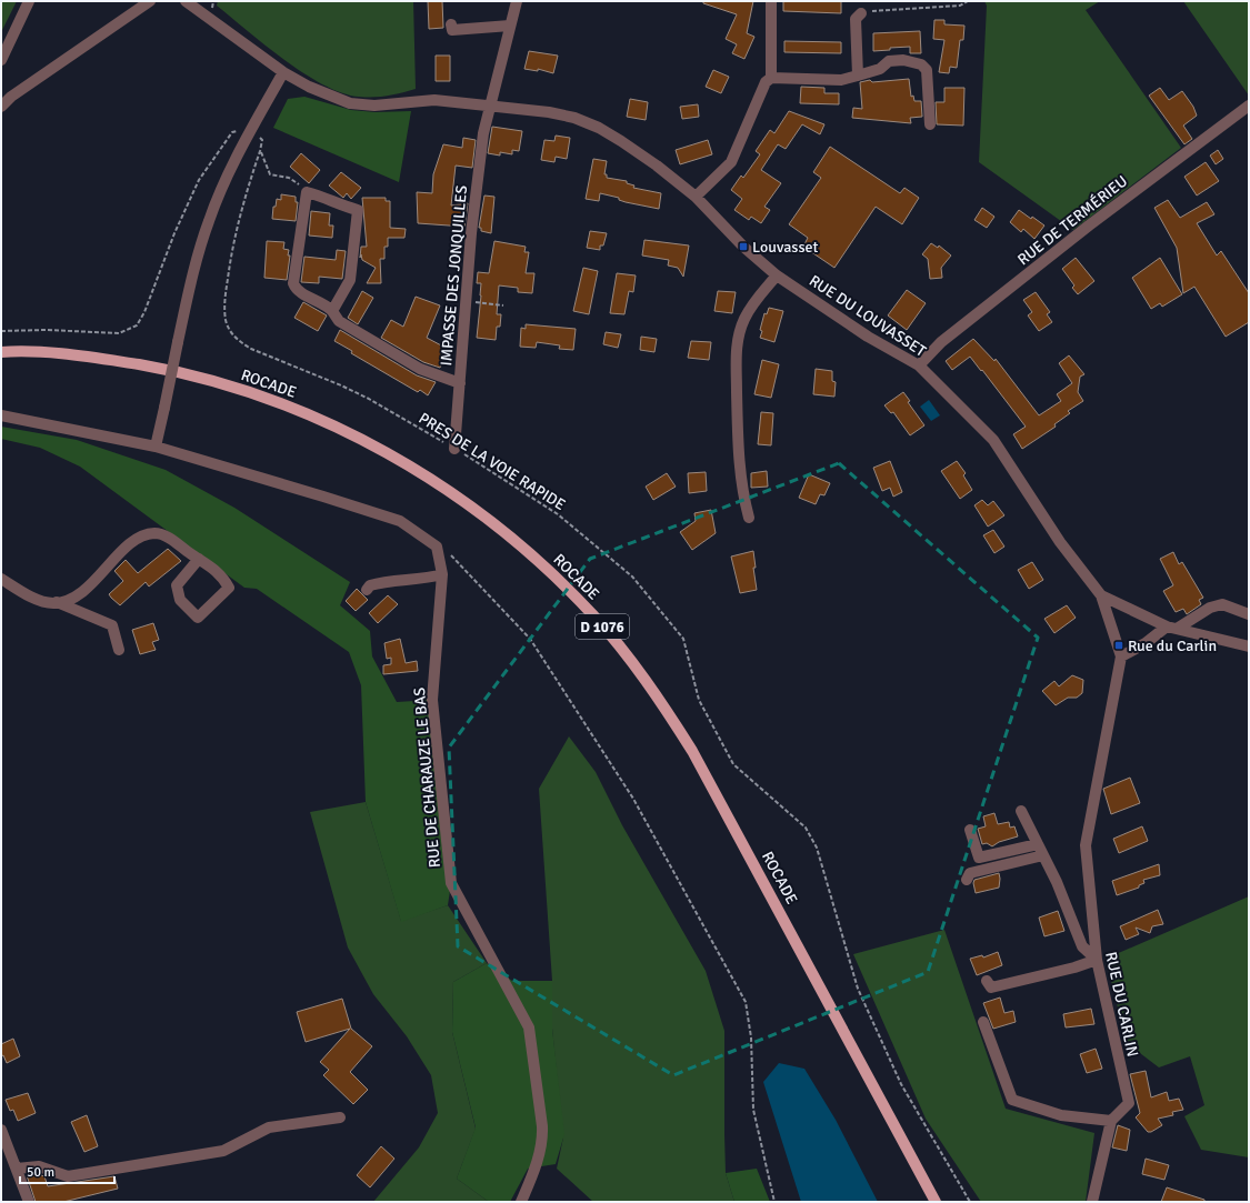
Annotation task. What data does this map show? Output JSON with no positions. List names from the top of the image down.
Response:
{
  "streets": {
    "main road": ["ROCADE", "D 1076"],
    "street": [
      "RUE DE TERMÉRIEU",
      "IMPASSE DES JONQUILLES",
      "RUE DU LOUVASSET",
      "RUE DE CHARAUZE LE BAS",
      "RUE DU CARLIN"
    ],
    "path": ["PRES DE LA VOIE RAPIDE"]
  },
  "crossings": [
    ["RUE DE TERMÉRIEU", "RUE DU LOUVASSET"],
    ["IMPASSE DES JONQUILLES", "RUE DU LOUVASSET"],
    ["IMPASSE DES JONQUILLES", "PRES DE LA VOIE RAPIDE"],
    ["RUE DU LOUVASSET", "RUE DU CARLIN"]
  ],
  "places": {
    "transit": ["Louvasset", "Rue du Carlin"]
  },
  "scale_bar": "50 m"
}
